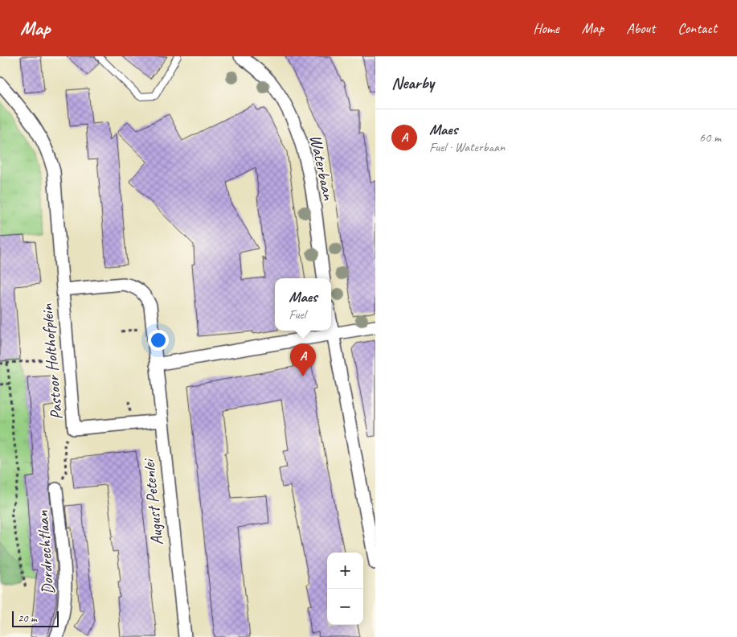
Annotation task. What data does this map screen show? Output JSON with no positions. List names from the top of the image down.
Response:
{
  "streets": {
    "street": [
      "Waterbaan",
      "Pastoor Holthofplein",
      "August Petenlei",
      "Dordrechtlaan"
    ]
  },
  "crossings": [
    ["Pastoor Holthofplein", "August Petenlei"]
  ],
  "scale_bar": "20 m",
  "page": {
    "header": "Map",
    "nav": [
      "Home",
      "Map",
      "About",
      "Contact"
    ],
    "heading": "Nearby",
    "list": [
      {
        "mark": "A",
        "name": "Maes",
        "note": "Fuel · Waterbaan",
        "value": "60 m"
      }
    ],
    "popup": ["Maes", "Fuel"],
    "pins": "A",
    "map_buttons": ["+", "−"],
    "scale": "20 m"
  }
}
